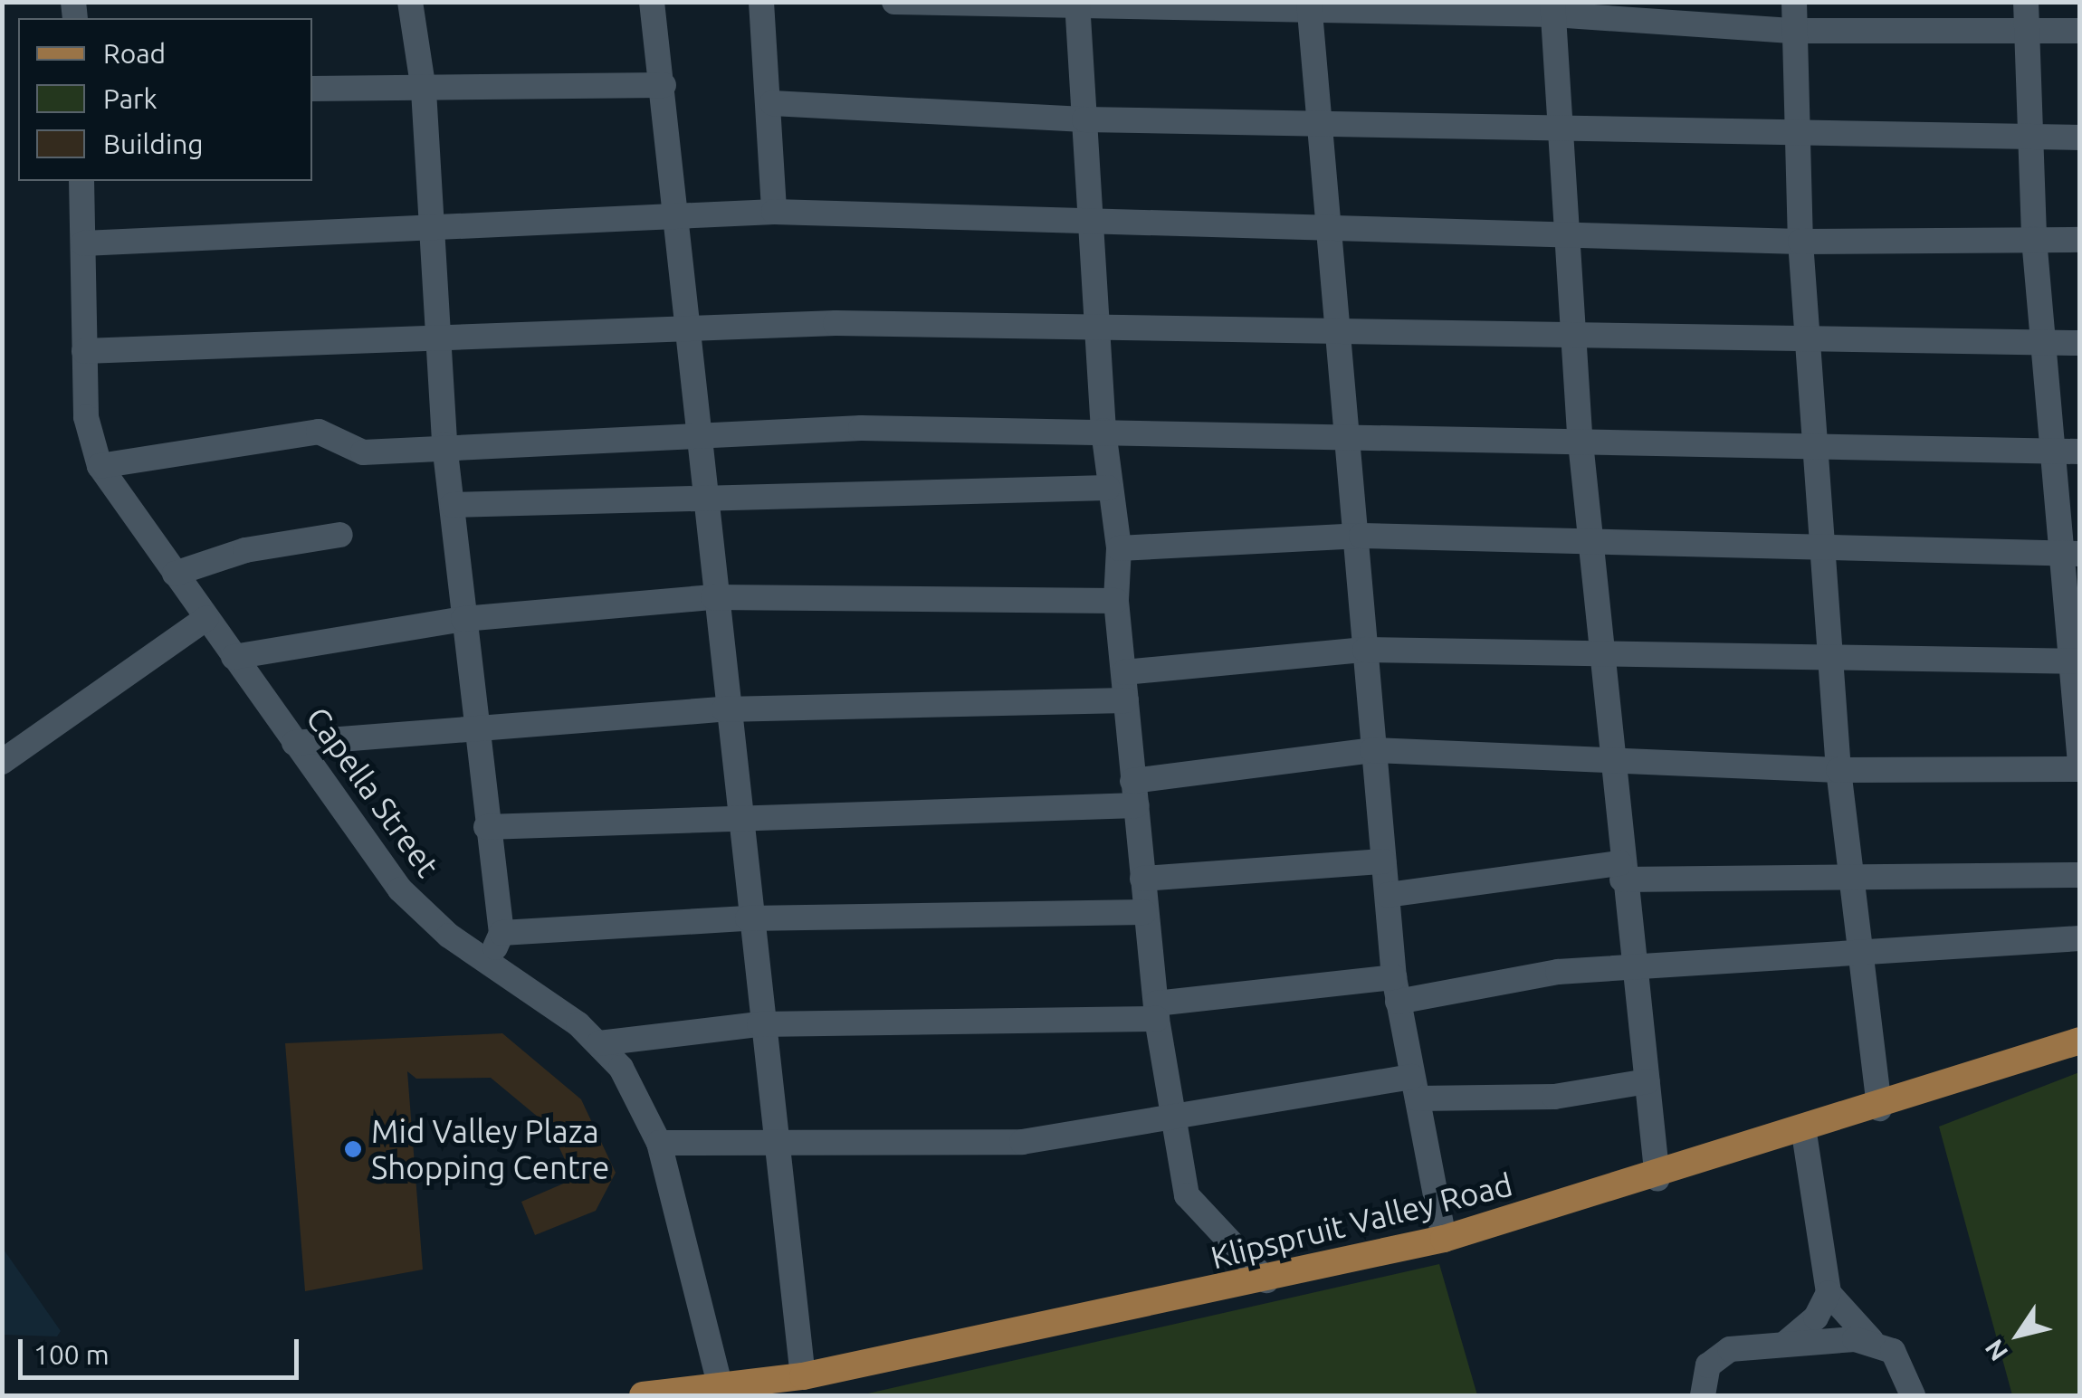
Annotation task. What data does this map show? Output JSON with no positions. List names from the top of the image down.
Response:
{
  "streets": {
    "main road": ["Klipspruit Valley Road"],
    "street": ["Capella Street"]
  },
  "crossings": [
    ["Capella Street", "Klipspruit Valley Road"]
  ],
  "places": ["Mid Valley Plaza Shopping Centre"],
  "legend": ["Road", "Park", "Building"],
  "scale_bar": "100 m",
  "north": "bottom left"
}
